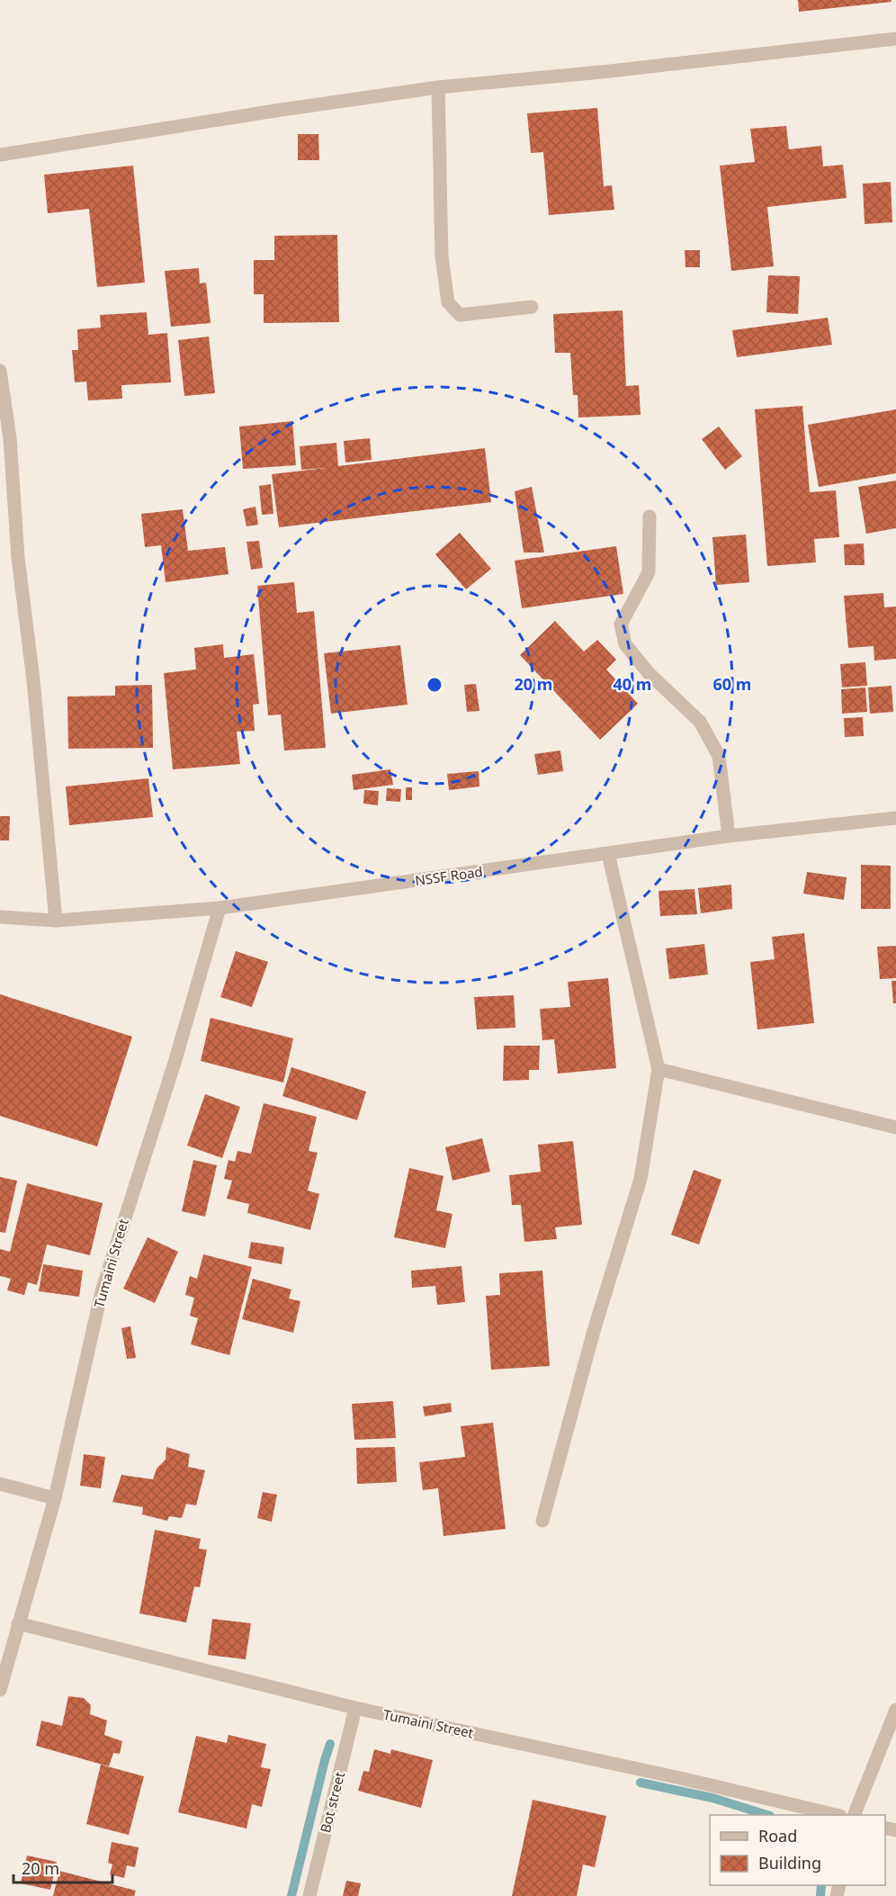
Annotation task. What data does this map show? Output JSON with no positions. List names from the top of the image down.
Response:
{
  "streets": {
    "street": ["NSSF Road", "Tumaini Street", "Bot street"]
  },
  "crossings": [
    ["NSSF Road", "Tumaini Street"],
    ["Tumaini Street", "Bot street"]
  ],
  "legend": ["Road", "Building"],
  "scale_bar": "20 m",
  "rings": ["20 m", "40 m", "60 m"]
}
